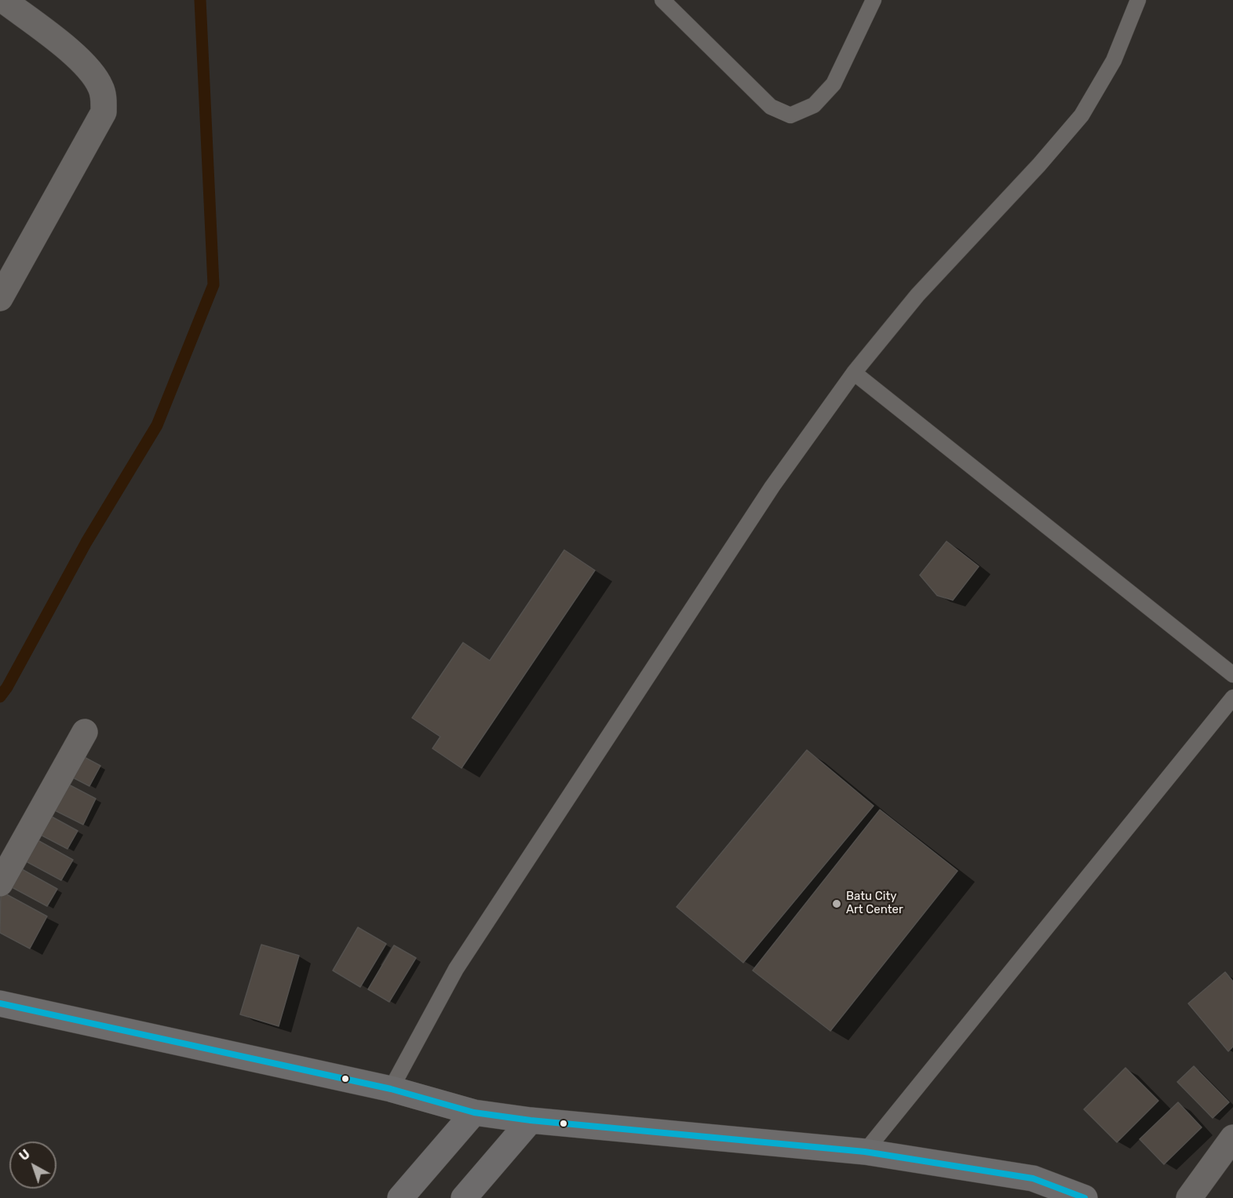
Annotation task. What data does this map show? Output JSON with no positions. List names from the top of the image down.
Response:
{
  "places": ["Batu City Art Center"],
  "north": "top left"
}
